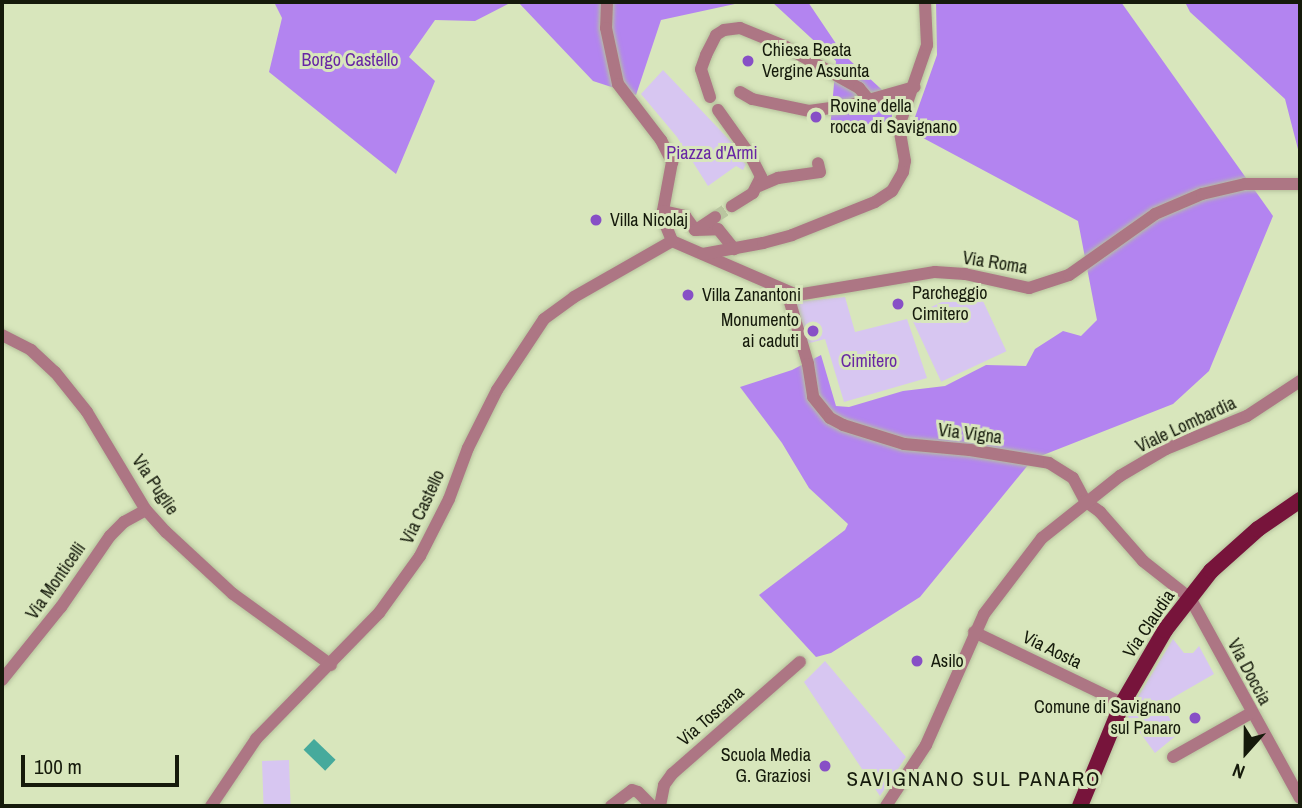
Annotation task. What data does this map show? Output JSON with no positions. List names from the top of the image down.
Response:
{
  "streets": {
    "main road": ["Via Claudia"],
    "street": [
      "Via Roma",
      "Viale Lombardia",
      "Via Vigna",
      "Via Puglie",
      "Via Castello",
      "Via Monticelli",
      "Via Aosta",
      "Via Doccia",
      "Via Toscana"
    ]
  },
  "crossings": [
    ["Via Roma", "Via Vigna"],
    ["Via Roma", "Via Castello"],
    ["Viale Lombardia", "Via Vigna"],
    ["Viale Lombardia", "Via Aosta"],
    ["Via Vigna", "Via Claudia"],
    ["Via Vigna", "Via Doccia"],
    ["Via Puglie", "Via Castello"],
    ["Via Puglie", "Via Monticelli"],
    ["Via Claudia", "Via Doccia"]
  ],
  "districts": ["SAVIGNANO SUL PANARO"],
  "parks": ["Borgo Castello", "Piazza d'Armi", "Cimitero"],
  "places": [
    "Chiesa Beata Vergine Assunta",
    "Rovine della rocca di Savignano",
    "Villa Nicolaj",
    "Villa Zanantoni",
    "Parcheggio Cimitero",
    "Monumento ai caduti",
    "Asilo",
    "Comune di Savignano sul Panaro",
    "Scuola Media G. Graziosi"
  ],
  "scale_bar": "100 m",
  "north": "bottom"
}
